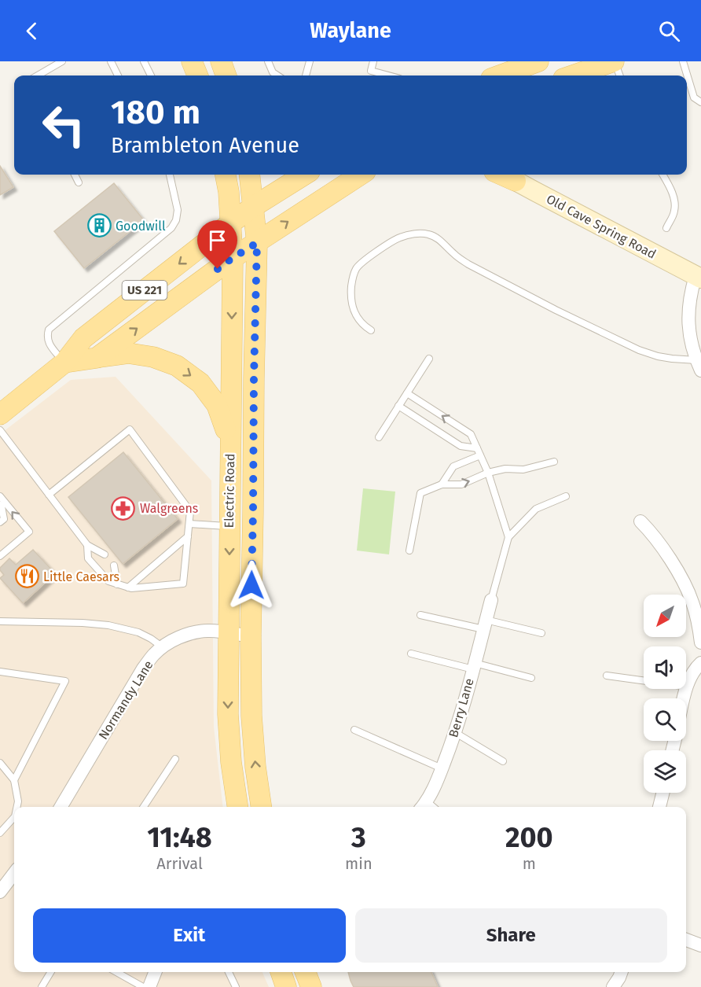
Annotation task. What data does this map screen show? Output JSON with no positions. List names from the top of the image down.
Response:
{
  "streets": {
    "main road": ["US 221", "Electric Road"],
    "street": ["Old Cave Spring Road", "Normandy Lane", "Berry Lane"]
  },
  "crossings": [
    ["US 221", "Electric Road"],
    ["Electric Road", "Normandy Lane"]
  ],
  "places": {
    "building": ["Goodwill"],
    "pharmacy": ["Walgreens"],
    "restaurant": ["Little Caesars"]
  },
  "north": "bottom left",
  "page": {
    "header": "Waylane",
    "turn": ["180 m", "Brambleton Avenue"],
    "eta": [
      "11:48",
      "Arrival",
      "3",
      "min",
      "200",
      "m"
    ],
    "buttons": ["Exit", "Share"]
  }
}
